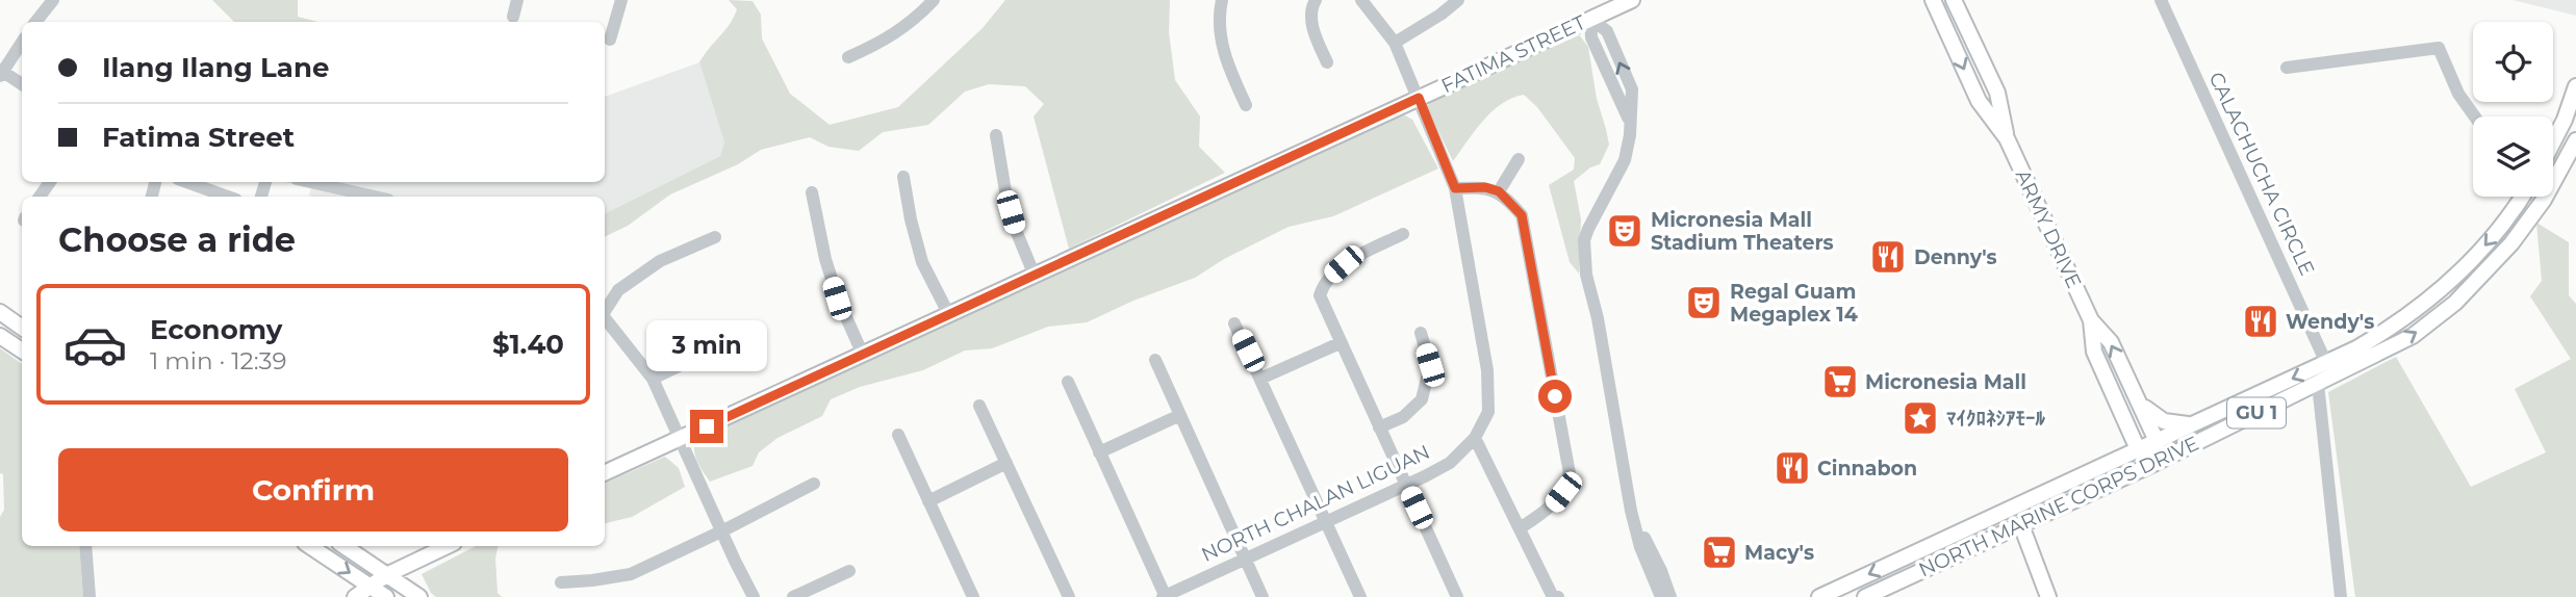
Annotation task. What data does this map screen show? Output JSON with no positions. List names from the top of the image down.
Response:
{
  "streets": {
    "main road": [
      "FATIMA STREET",
      "ARMY DRIVE",
      "GU 1",
      "NORTH MARINE CORPS DRIVE"
    ],
    "street": ["CALACHUCHA CIRCLE", "NORTH CHALAN LIGUAN"]
  },
  "crossings": [
    ["FATIMA STREET", "NORTH CHALAN LIGUAN"],
    ["CALACHUCHA CIRCLE", "GU 1"],
    ["ARMY DRIVE", "GU 1"],
    ["ARMY DRIVE", "NORTH MARINE CORPS DRIVE"]
  ],
  "places": {
    "theatre": ["Micronesia Mall Stadium Theaters", "Regal Guam Megaplex 14"],
    "restaurant": ["Denny's", "Wendy's", "Cinnabon"],
    "supermarket": ["Micronesia Mall", "Macy's"],
    "place": ["ﾏｲｸﾛﾈｼｱﾓｰﾙ"]
  },
  "page": {
    "banner": ["Ilang Ilang Lane", "Fatima Street"],
    "heading": "Choose a ride",
    "list": [
      {
        "name": "Economy",
        "note": "1 min · 12:39",
        "value": "$1.40"
      }
    ],
    "bubble": "3 min",
    "buttons": "Confirm"
  }
}
